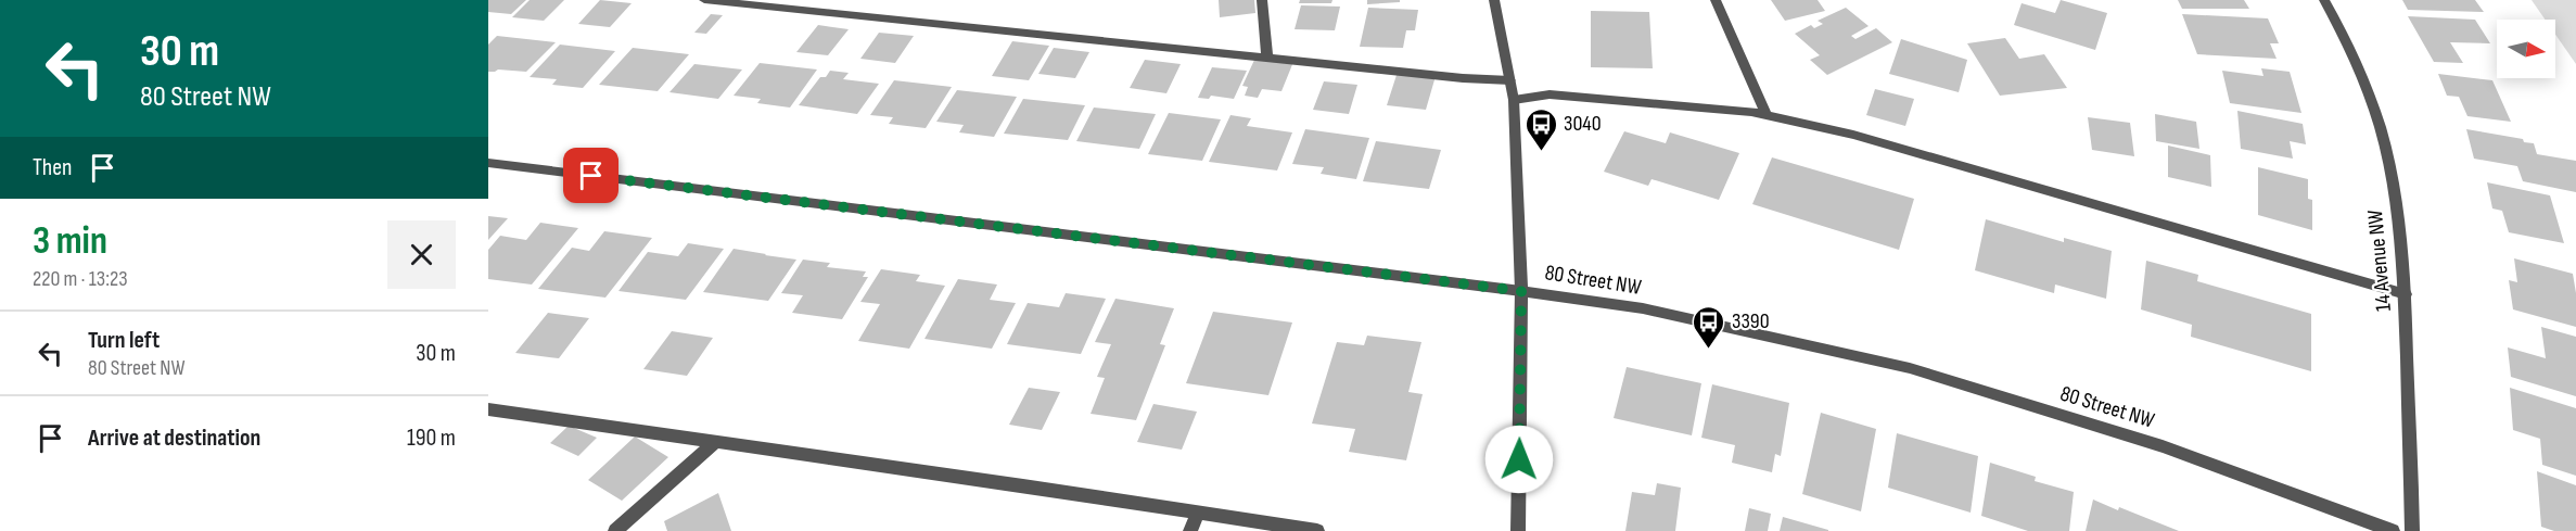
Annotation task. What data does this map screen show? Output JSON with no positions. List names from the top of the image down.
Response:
{
  "streets": {
    "street": ["14 Avenue NW", "80 Street NW"]
  },
  "places": {
    "bus stop": ["3040", "3390"]
  },
  "north": "right",
  "page": {
    "turn": ["30 m", "80 Street NW"],
    "then": "Then",
    "heading": ["3 min", "220 m · 13:23"],
    "list": [
      {
        "name": "Turn left",
        "note": "80 Street NW",
        "value": "30 m"
      },
      {
        "name": "Arrive at destination",
        "value": "190 m"
      }
    ]
  }
}
